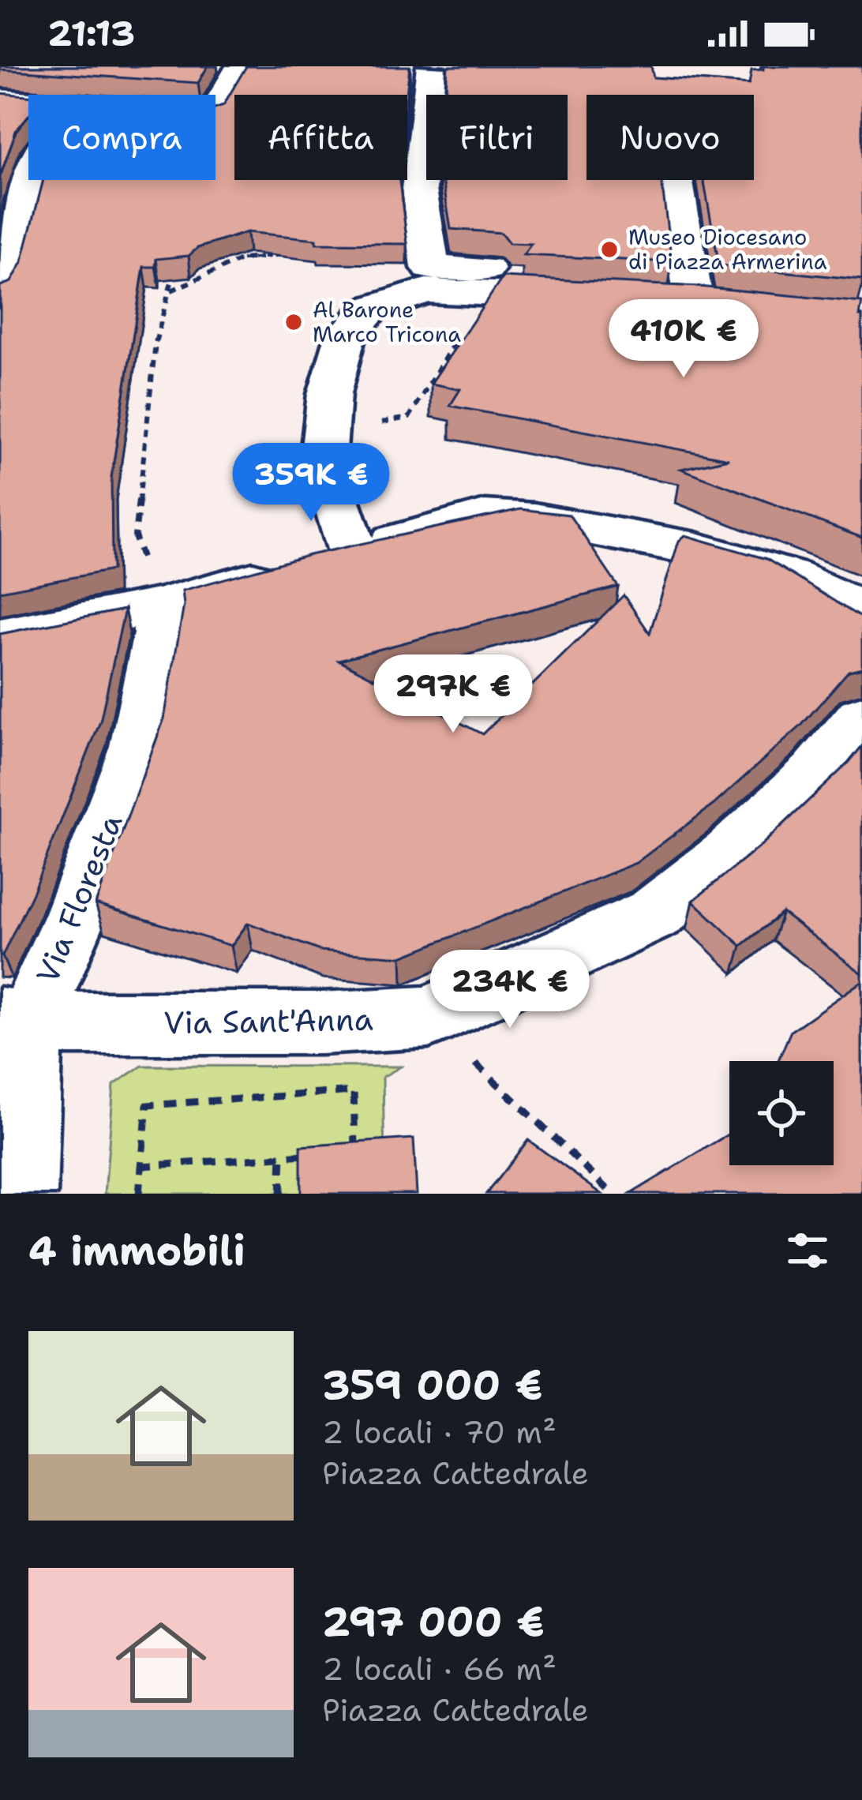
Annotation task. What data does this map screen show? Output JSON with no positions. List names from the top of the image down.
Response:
{
  "streets": {
    "street": ["Via Floresta", "Via Sant'Anna"]
  },
  "crossings": [
    ["Via Floresta", "Via Sant'Anna"]
  ],
  "places": ["Museo Diocesano di Piazza Armerina", "Al Barone Marco Tricona"],
  "page": {
    "status": "21:13",
    "chip": [
      "Compra",
      "Affitta",
      "Filtri",
      "Nuovo"
    ],
    "price": [
      "410K €",
      "359K €",
      "297K €",
      "234K €"
    ],
    "heading": "4 immobili",
    "list": [
      {
        "name": "359 000 €",
        "note": "2 locali · 70 m² · Piazza Cattedrale"
      },
      {
        "name": "297 000 €",
        "note": "2 locali · 66 m² · Piazza Cattedrale"
      }
    ]
  }
}
